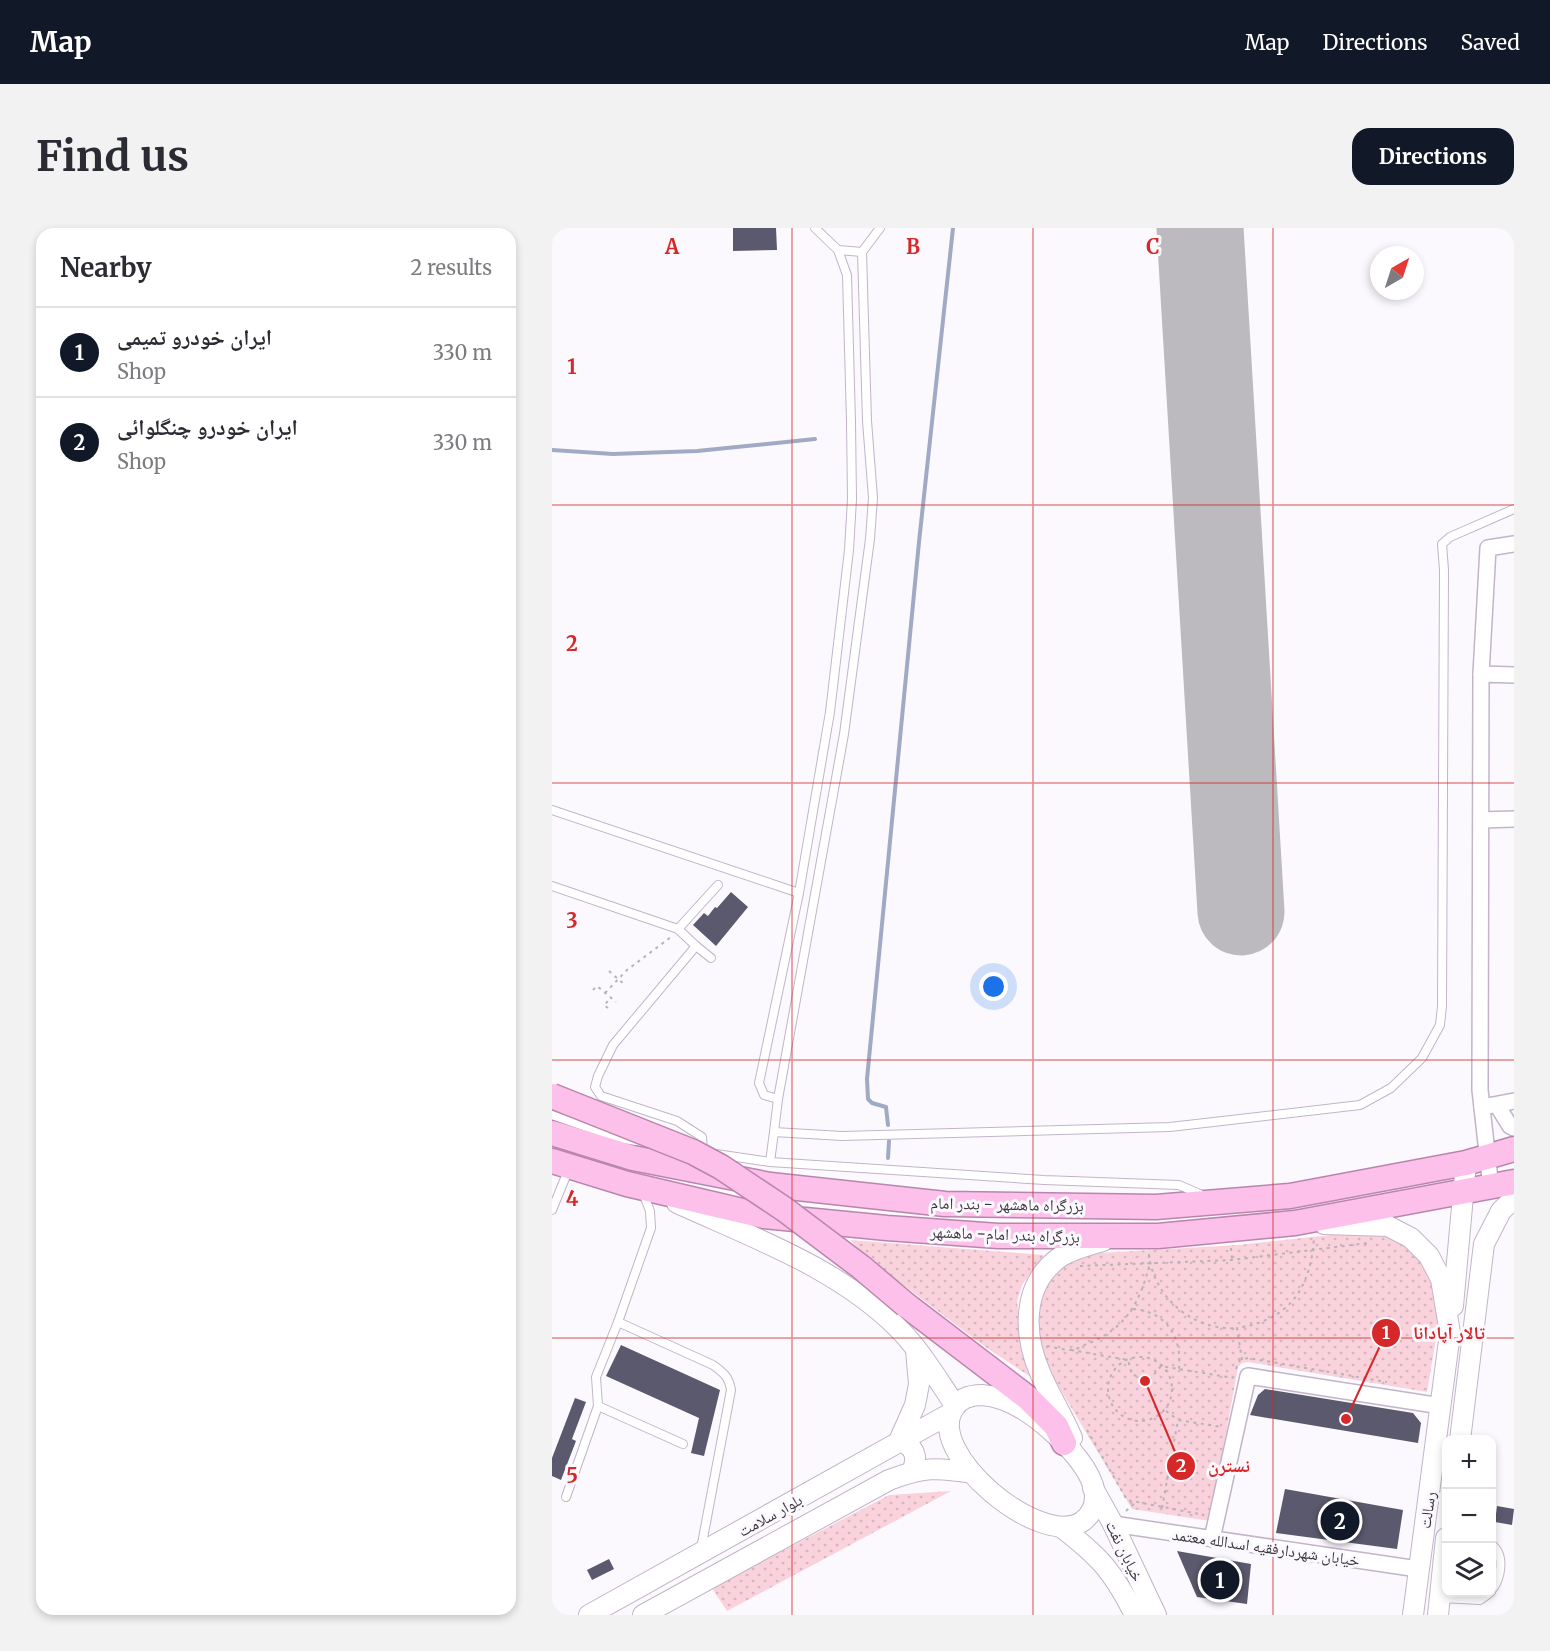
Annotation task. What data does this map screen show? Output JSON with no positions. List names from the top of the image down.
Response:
{
  "streets": {
    "highway": ["بزرگراه ماهشهر - بندر امام", "بزرگراه بندر امام- ماهشهر"],
    "main road": ["رسالت", "بلوار سلامت", "خیابان نفت"],
    "street": ["خیابان شهردارفقیه اسدالله معتمد"]
  },
  "crossings": [
    ["بزرگراه ماهشهر - بندر امام", "رسالت"],
    ["بزرگراه بندر امام- ماهشهر", "رسالت"],
    ["بزرگراه بندر امام- ماهشهر", "خیابان نفت"],
    ["رسالت", "خیابان شهردارفقیه اسدالله معتمد"],
    ["بلوار سلامت", "خیابان نفت"],
    ["خیابان شهردارفقیه اسدالله معتمد", "خیابان نفت"]
  ],
  "places": ["نسترن", "تالار آپادانا"],
  "north": "top right",
  "page": {
    "header": "Map",
    "nav": ["Map", "Directions", "Saved"],
    "buttons": "Directions",
    "title": "Find us",
    "heading": ["Nearby", "2 results"],
    "list": [
      {
        "mark": "1",
        "name": "ایران خودرو تمیمی",
        "note": "Shop",
        "value": "330 m"
      },
      {
        "mark": "2",
        "name": "ایران خودرو چنگلوائی",
        "note": "Shop",
        "value": "330 m"
      }
    ],
    "map_buttons": ["+", "−"],
    "pins": ["2", "1"]
  },
  "grid": {
    "columns": ["A", "B", "C"],
    "rows": [
      "1",
      "2",
      "3",
      "4",
      "5"
    ]
  }
}
